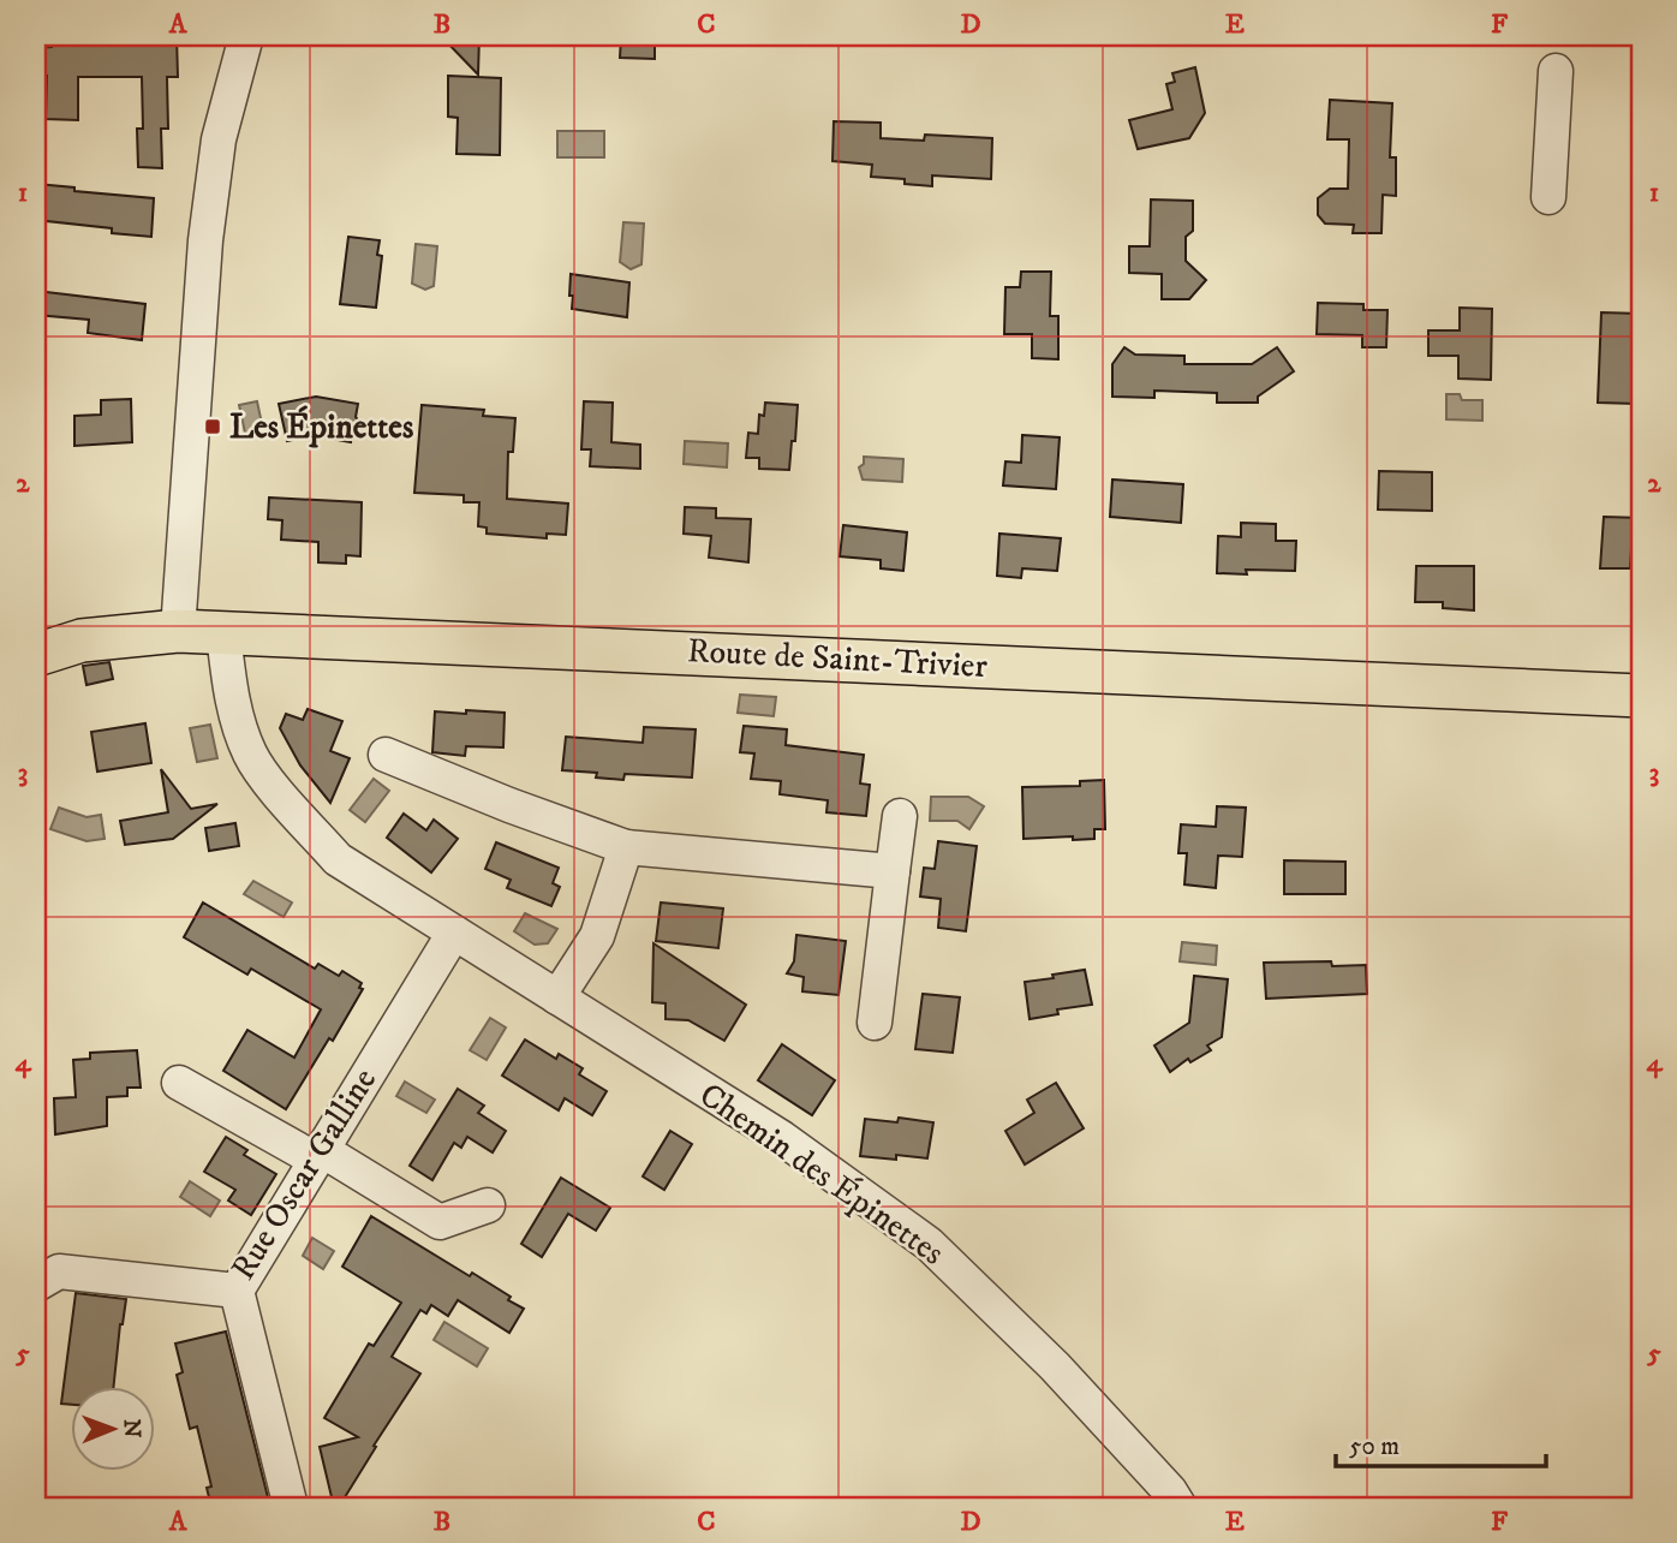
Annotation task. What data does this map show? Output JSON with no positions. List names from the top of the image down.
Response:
{
  "streets": {
    "main road": ["Route de Saint-Trivier"],
    "street": ["Rue Oscar Galline", "Chemin des Épinettes"]
  },
  "crossings": [
    ["Route de Saint-Trivier", "Chemin des Épinettes"],
    ["Rue Oscar Galline", "Chemin des Épinettes"]
  ],
  "places": {
    "transit": ["Les Épinettes"]
  },
  "scale_bar": "50 m",
  "north": "right",
  "grid": {
    "columns": [
      "A",
      "B",
      "C",
      "D",
      "E",
      "F"
    ],
    "rows": [
      "1",
      "2",
      "3",
      "4",
      "5"
    ]
  }
}
